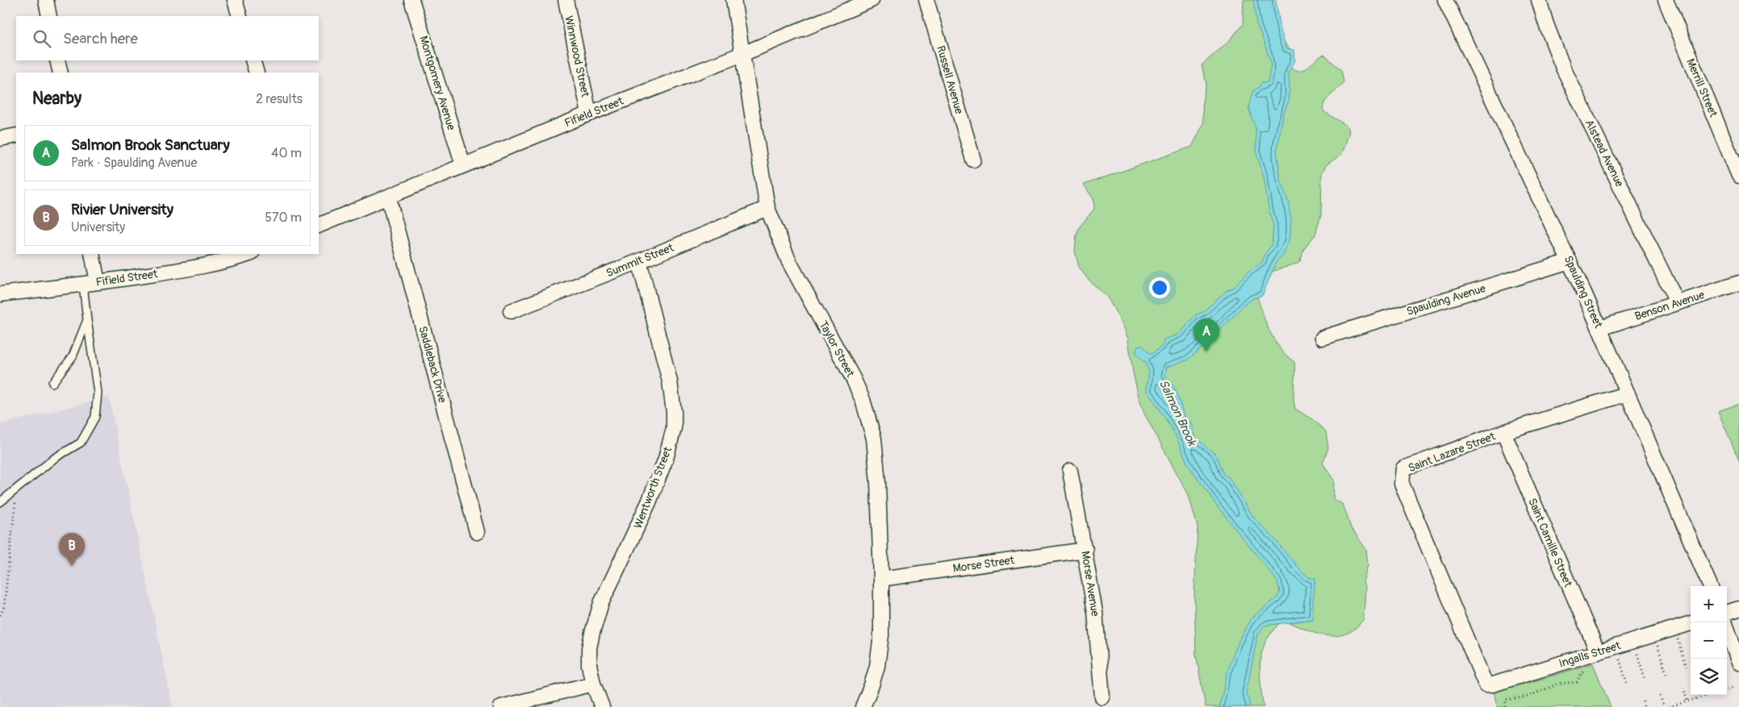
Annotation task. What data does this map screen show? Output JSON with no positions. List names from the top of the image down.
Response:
{
  "streets": {
    "street": [
      "Winnwood Street",
      "Russell Avenue",
      "Montgomery Avenue",
      "Merrill Street",
      "Fifield Street",
      "Alstead Avenue",
      "Summit Street",
      "Spaulding Street",
      "Spaulding Avenue",
      "Benson Avenue",
      "Taylor Street",
      "Saddleback Drive",
      "Saint Lazare Street",
      "Wentworth Street",
      "Saint Camille Street",
      "Morse Street",
      "Morse Avenue",
      "Ingalls Street"
    ]
  },
  "crossings": [
    ["Winnwood Street", "Fifield Street"],
    ["Montgomery Avenue", "Fifield Street"],
    ["Fifield Street", "Taylor Street"],
    ["Fifield Street", "Saddleback Drive"],
    ["Alstead Avenue", "Benson Avenue"],
    ["Summit Street", "Taylor Street"],
    ["Summit Street", "Wentworth Street"],
    ["Spaulding Street", "Spaulding Avenue"],
    ["Spaulding Street", "Benson Avenue"],
    ["Spaulding Street", "Saint Lazare Street"],
    ["Taylor Street", "Morse Street"],
    ["Saint Lazare Street", "Saint Camille Street"],
    ["Saint Lazare Street", "Ingalls Street"],
    ["Saint Camille Street", "Ingalls Street"],
    ["Morse Street", "Morse Avenue"]
  ],
  "water": ["Salmon Brook"],
  "page": {
    "search": "Search here",
    "heading": ["Nearby", "2 results"],
    "list": [
      {
        "mark": "A",
        "name": "Salmon Brook Sanctuary",
        "note": "Park · Spaulding Avenue",
        "value": "40 m"
      },
      {
        "mark": "B",
        "name": "Rivier University",
        "note": "University",
        "value": "570 m"
      }
    ],
    "pins": ["A", "B"],
    "map_buttons": ["+", "−"]
  }
}
